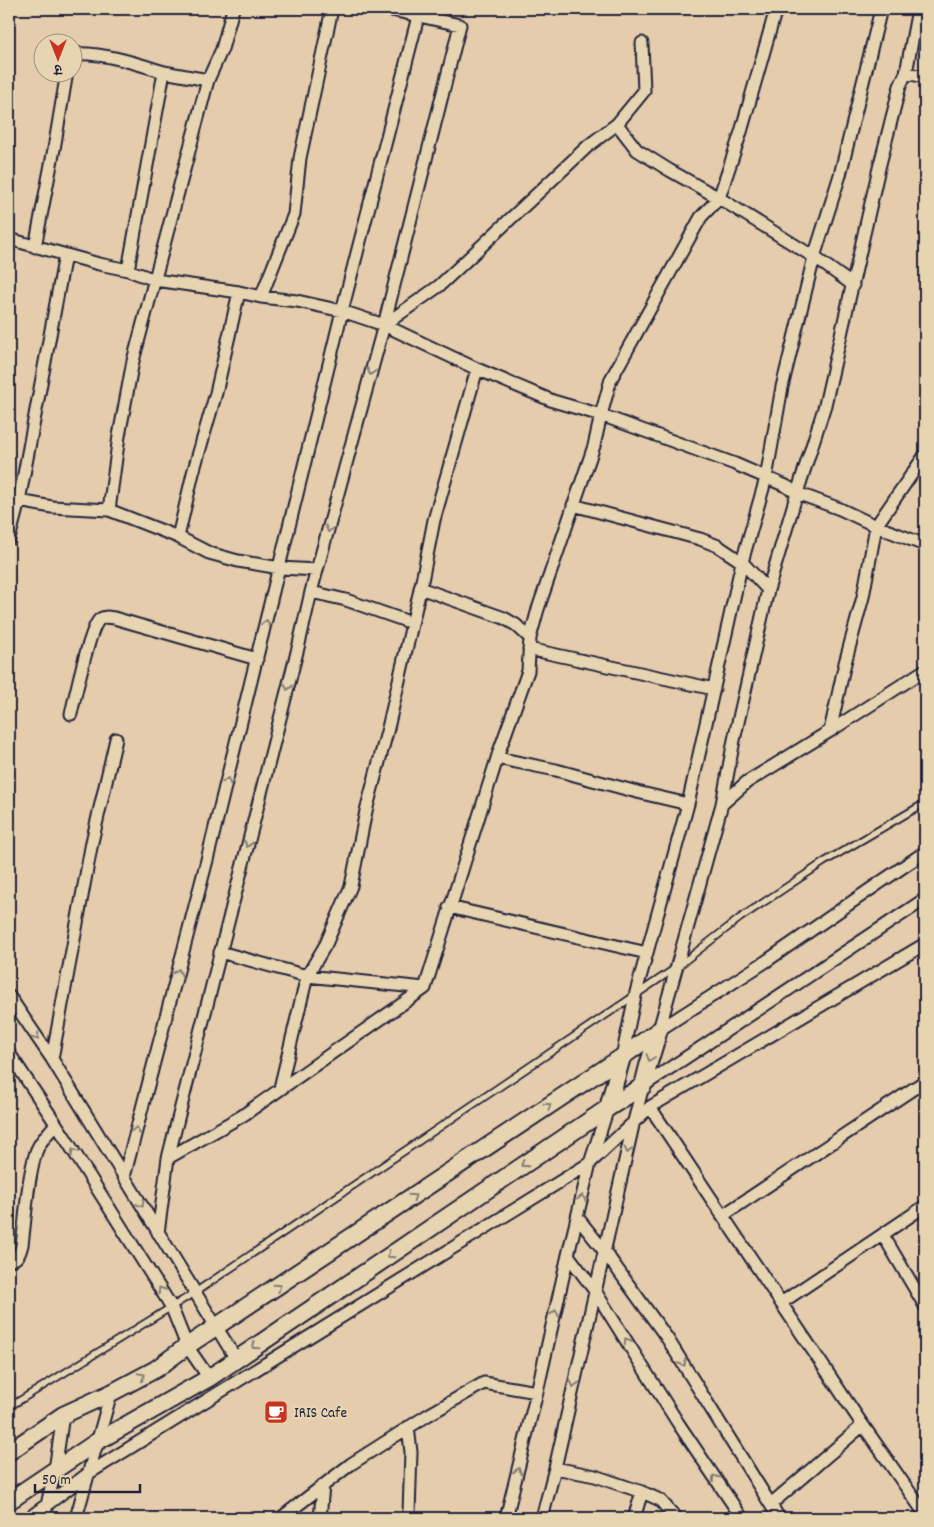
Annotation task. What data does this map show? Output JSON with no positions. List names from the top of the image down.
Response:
{
  "places": {
    "cafe": ["IRIS Cafe"]
  },
  "scale_bar": "50 m",
  "north": "bottom"
}
